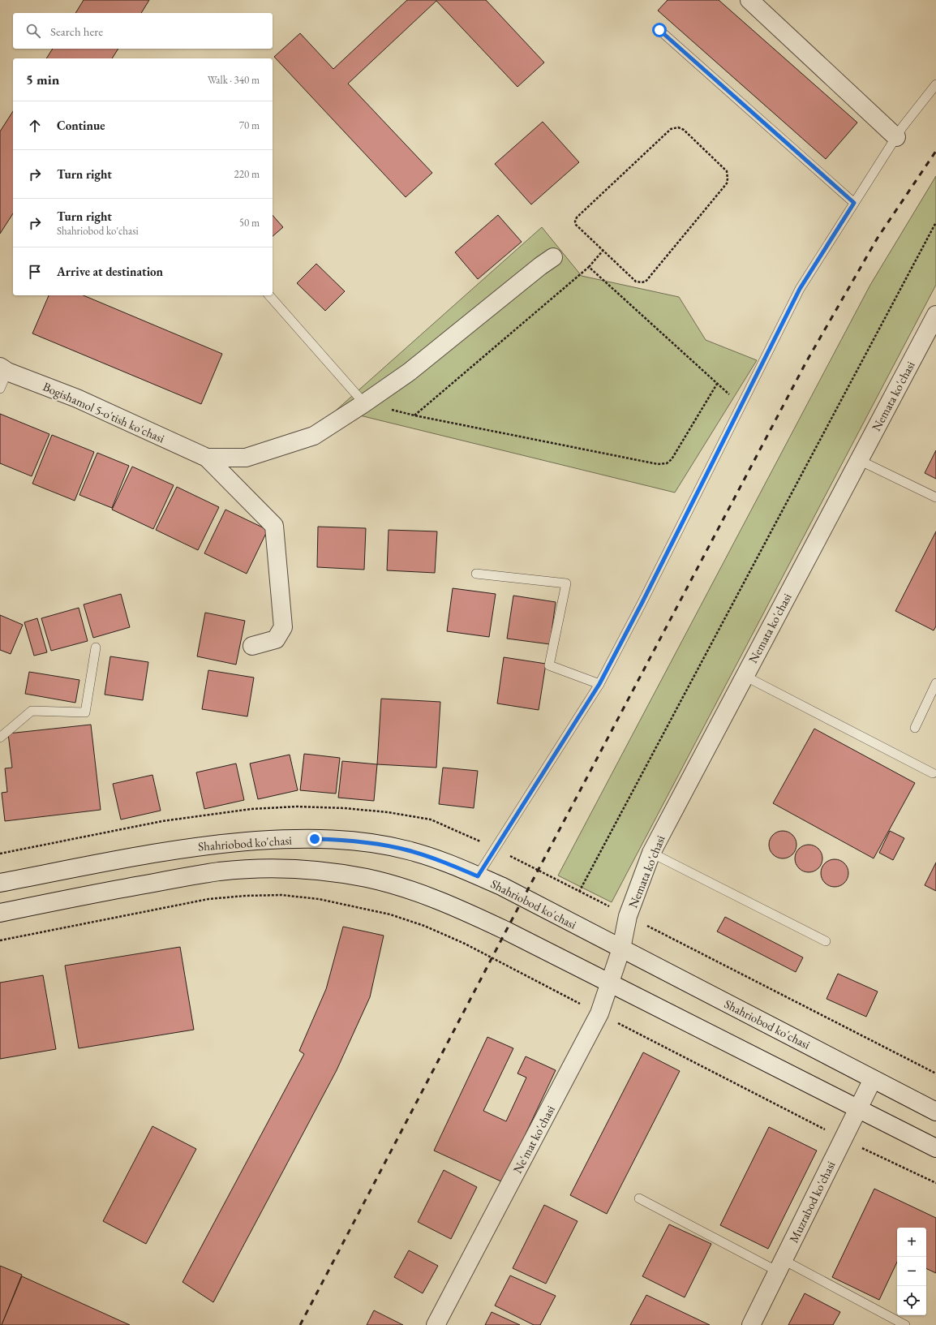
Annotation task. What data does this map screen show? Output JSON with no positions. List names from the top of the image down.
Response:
{
  "streets": {
    "street": [
      "Nemata ko'chasi",
      "Bogishamol 5-o'tish ko'chasi",
      "Shahriobod ko'chasi",
      "Ne'mat ko'chasi",
      "Muzrabod ko'chasi"
    ]
  },
  "crossings": [
    ["Nemata ko'chasi", "Shahriobod ko'chasi"],
    ["Nemata ko'chasi", "Ne'mat ko'chasi"],
    ["Shahriobod ko'chasi", "Ne'mat ko'chasi"],
    ["Shahriobod ko'chasi", "Muzrabod ko'chasi"]
  ],
  "page": {
    "search": "Search here",
    "heading": ["5 min", "Walk · 340 m"],
    "list": [
      ["Continue", "70 m"],
      ["Turn right", "220 m"],
      ["Turn right", "Shahriobod ko'chasi", "50 m"],
      "Arrive at destination"
    ],
    "map_buttons": ["+", "−"]
  }
}
